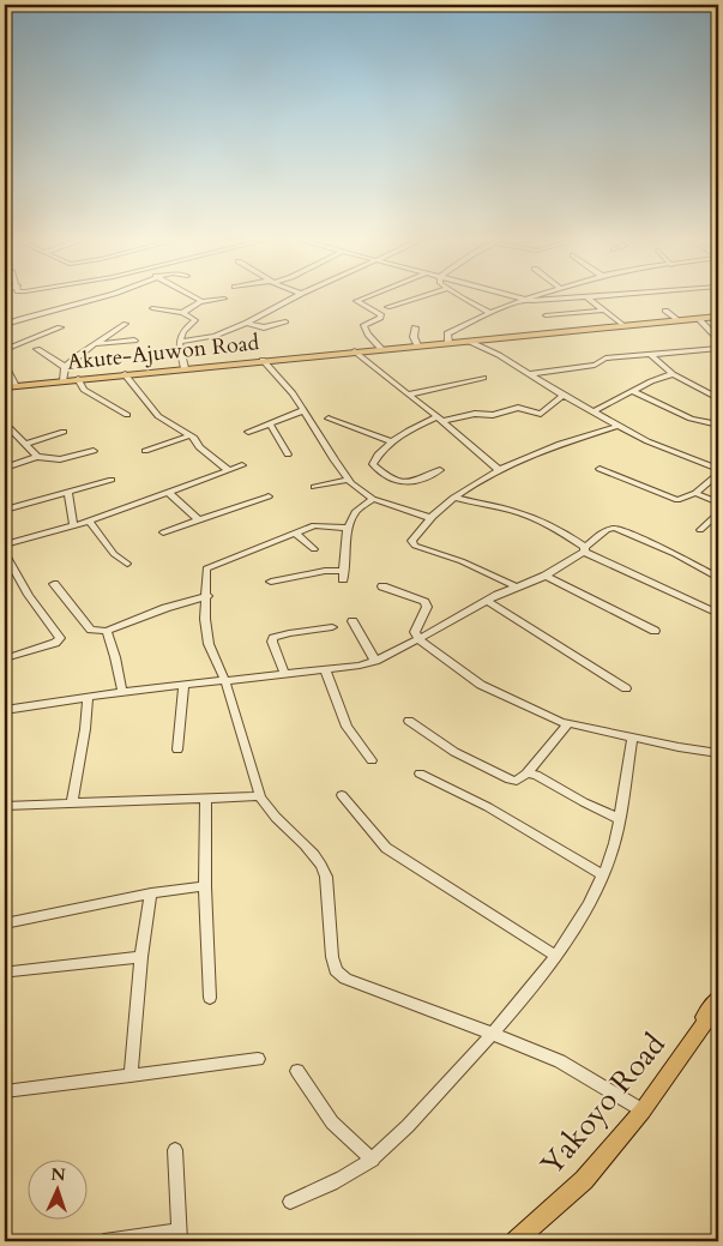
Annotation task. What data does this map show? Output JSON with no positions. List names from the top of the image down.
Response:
{
  "streets": {
    "main road": ["Akute-Ajuwon Road", "Yakoyo Road"]
  },
  "north": "top"
}
